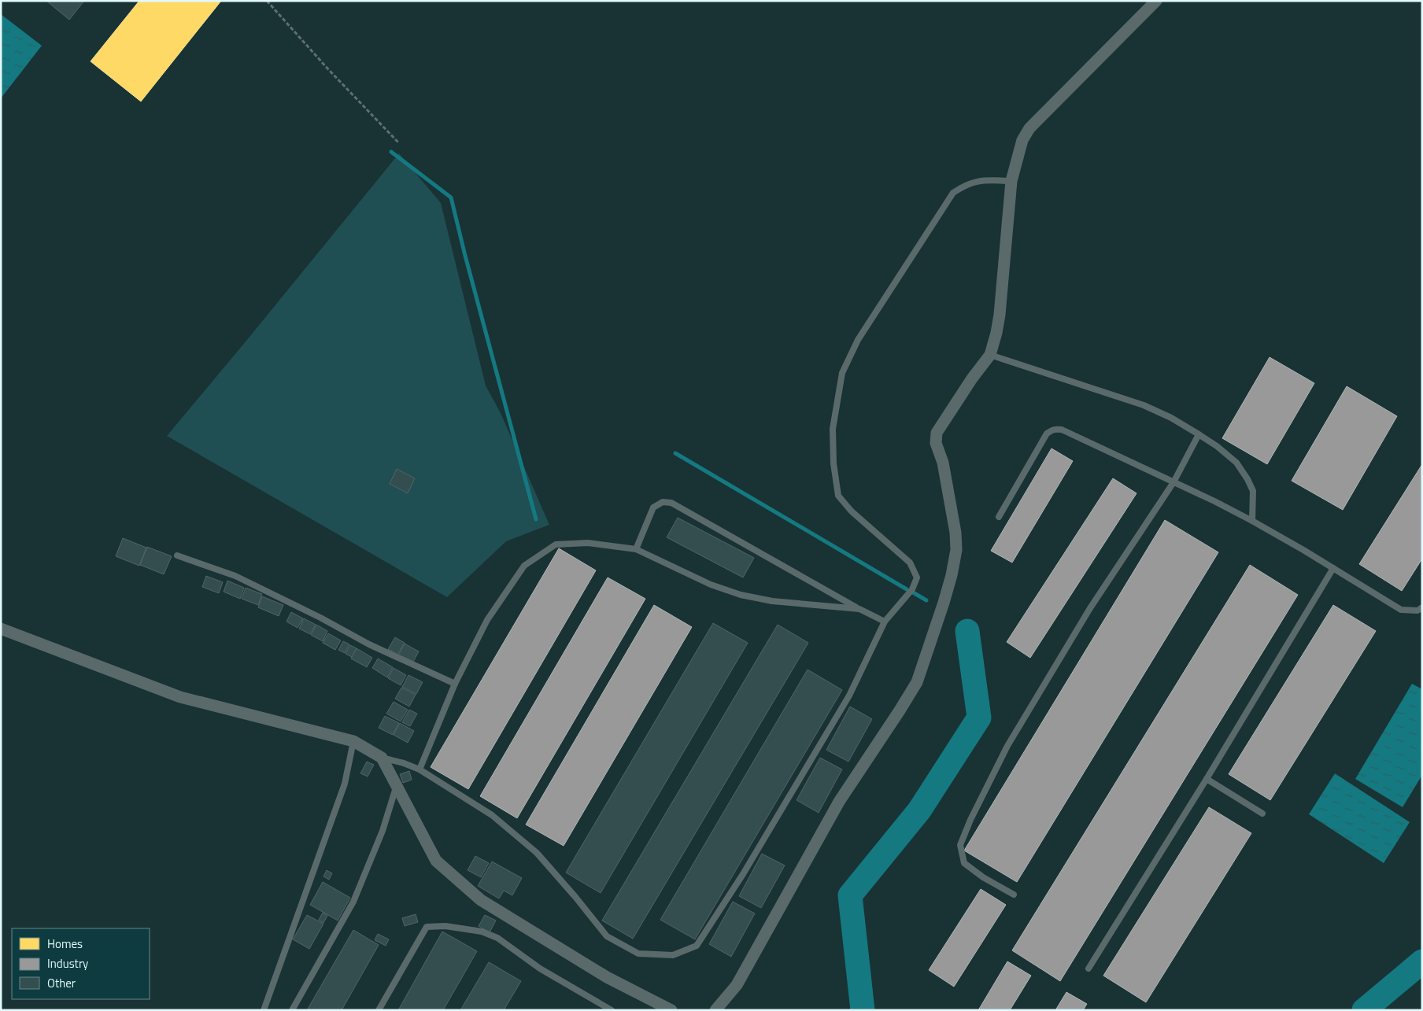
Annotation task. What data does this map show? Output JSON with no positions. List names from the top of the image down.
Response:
{
  "legend": ["Homes", "Industry", "Other"]
}
